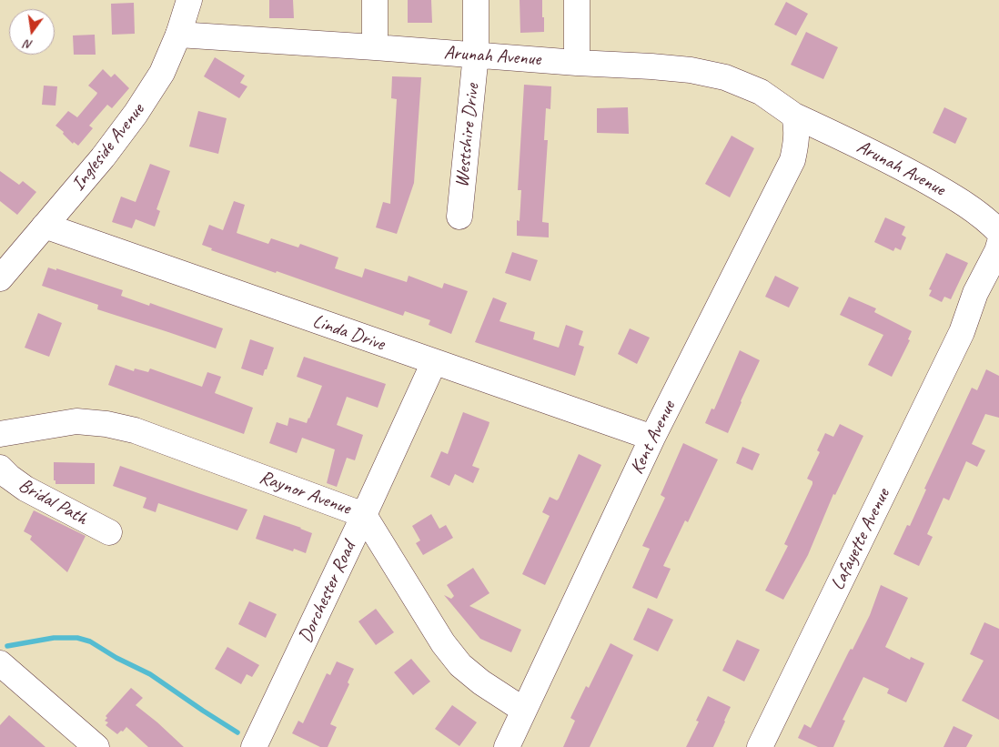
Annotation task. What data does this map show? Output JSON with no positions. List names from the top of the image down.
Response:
{
  "streets": {
    "street": [
      "Arunah Avenue",
      "Westshire Drive",
      "Ingleside Avenue",
      "Linda Drive",
      "Kent Avenue",
      "Raynor Avenue",
      "Bridal Path",
      "Lafayette Avenue",
      "Dorchester Road"
    ]
  },
  "crossings": [
    ["Arunah Avenue", "Westshire Drive"],
    ["Arunah Avenue", "Ingleside Avenue"],
    ["Arunah Avenue", "Kent Avenue"],
    ["Ingleside Avenue", "Linda Drive"],
    ["Linda Drive", "Kent Avenue"],
    ["Linda Drive", "Dorchester Road"],
    ["Kent Avenue", "Raynor Avenue"],
    ["Raynor Avenue", "Dorchester Road"]
  ],
  "north": "bottom"
}
